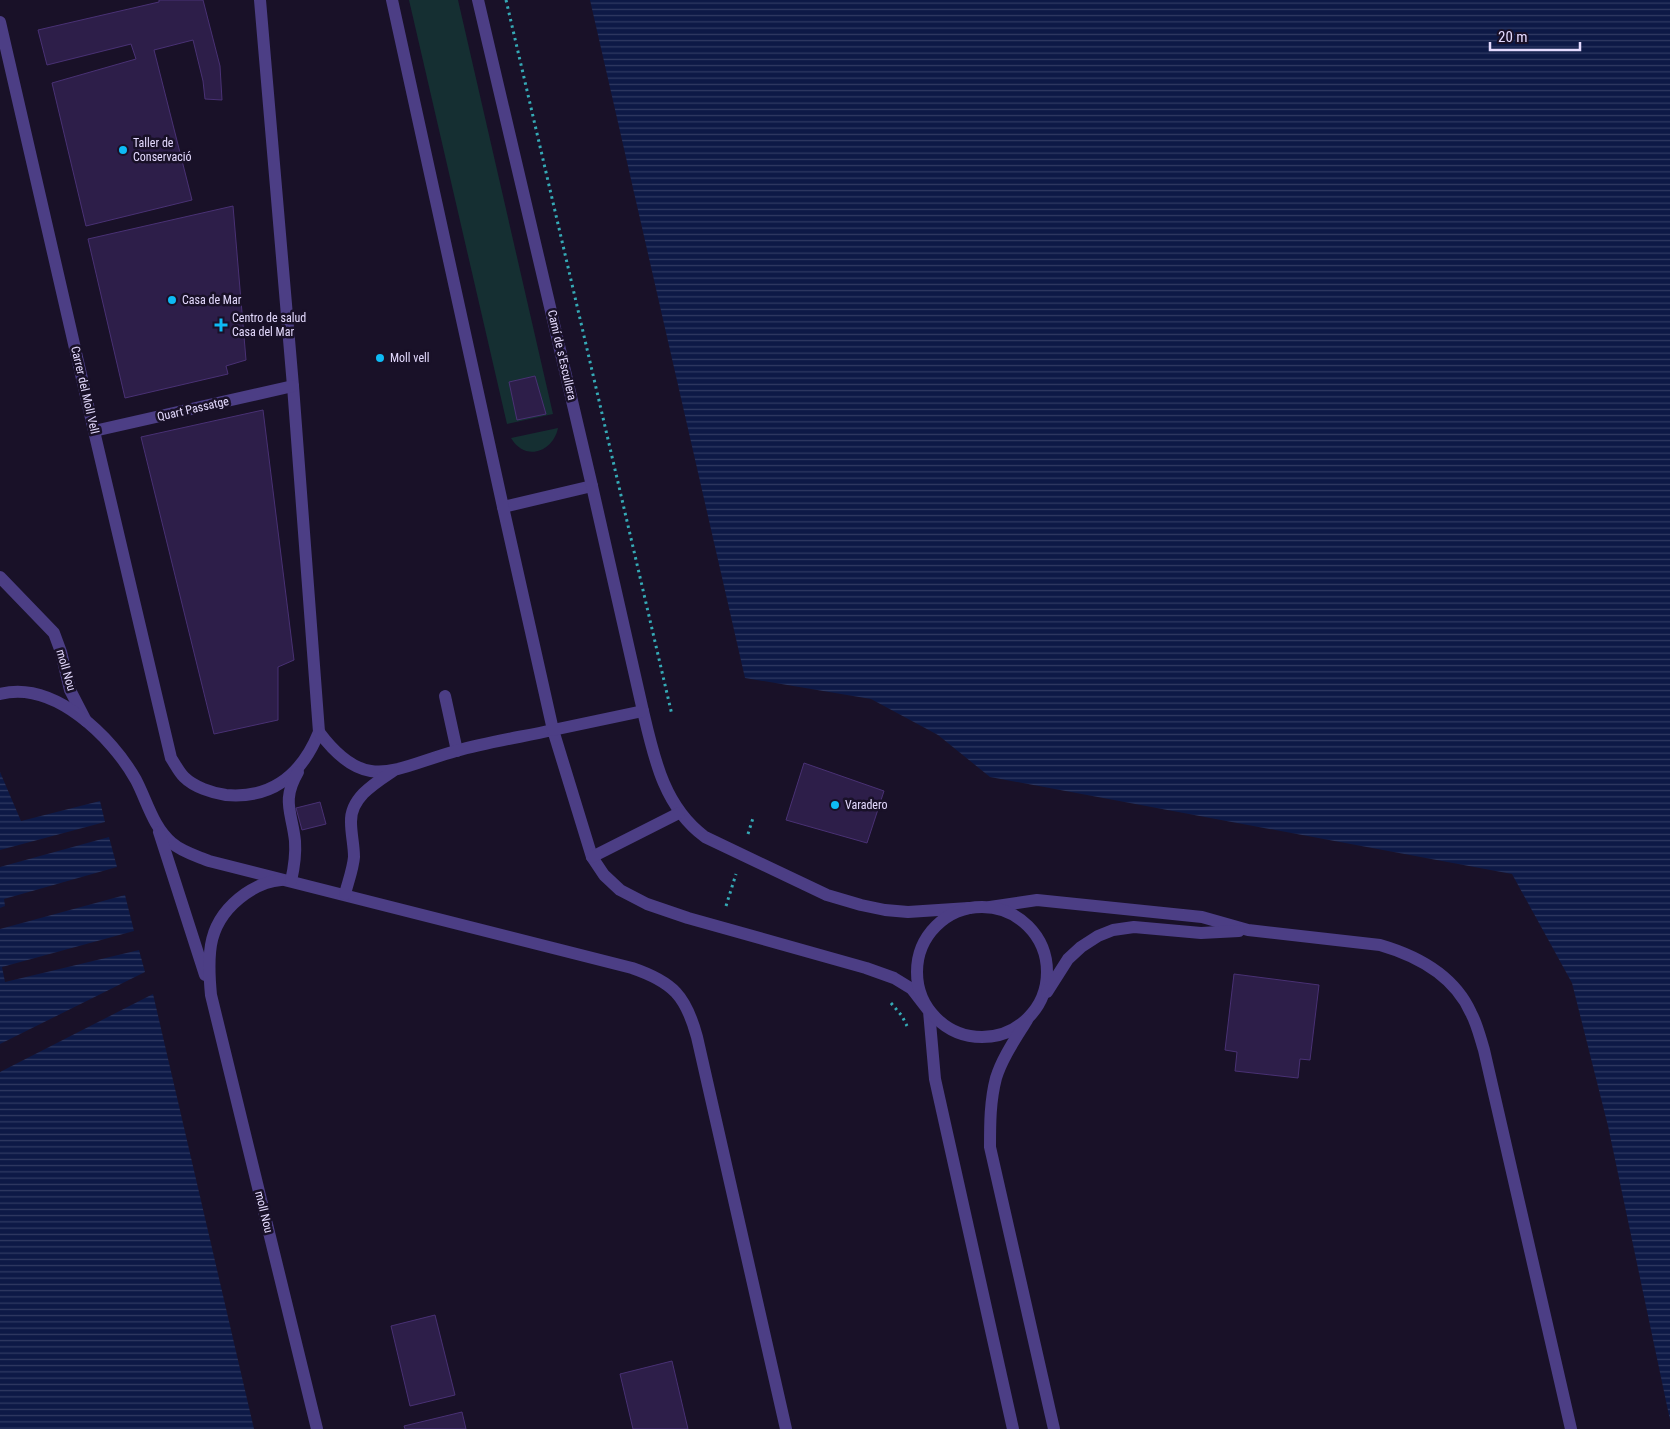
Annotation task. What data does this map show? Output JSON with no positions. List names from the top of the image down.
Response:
{
  "streets": {
    "street": [
      "Camí de s'Escullera",
      "Carrer del Moll Vell",
      "Quart Passatge",
      "moll Nou"
    ]
  },
  "crossings": [
    ["Carrer del Moll Vell", "Quart Passatge"]
  ],
  "places": {
    "other": [
      "Taller de Conservació",
      "Casa de Mar",
      "Moll vell",
      "Varadero"
    ],
    "health": ["Centro de salud Casa del Mar"]
  },
  "scale_bar": "20 m"
}
